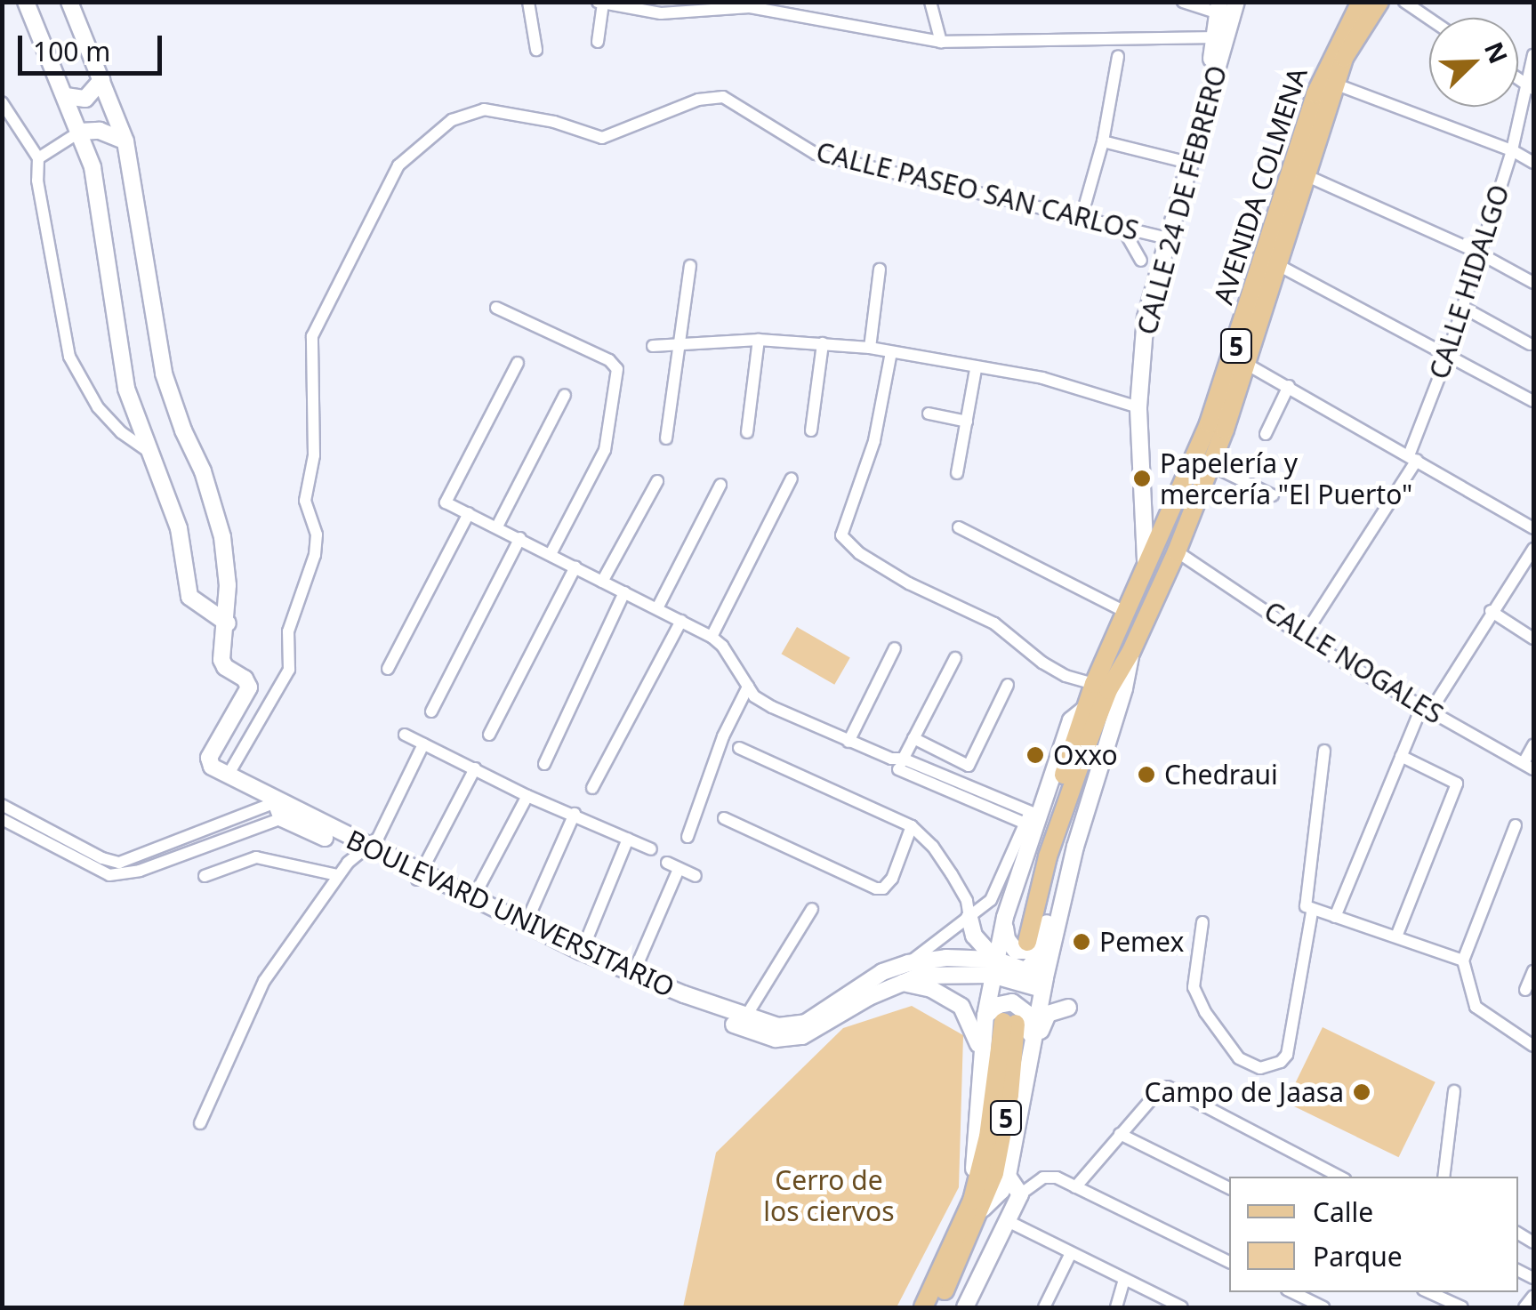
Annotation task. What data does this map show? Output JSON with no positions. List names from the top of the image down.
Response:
{
  "streets": {
    "main road": ["AVENIDA COLMENA", "5"],
    "street": [
      "CALLE PASEO SAN CARLOS",
      "CALLE 24 DE FEBRERO",
      "CALLE HIDALGO",
      "CALLE NOGALES",
      "BOULEVARD UNIVERSITARIO"
    ]
  },
  "crossings": [
    ["AVENIDA COLMENA", "CALLE 24 DE FEBRERO"],
    ["AVENIDA COLMENA", "5"],
    ["CALLE PASEO SAN CARLOS", "CALLE 24 DE FEBRERO"],
    ["CALLE PASEO SAN CARLOS", "BOULEVARD UNIVERSITARIO"],
    ["CALLE HIDALGO", "CALLE NOGALES"],
    ["5", "CALLE NOGALES"]
  ],
  "parks": ["Cerro de los ciervos"],
  "places": [
    "Papelería y mercería \"El Puerto\"",
    "Oxxo",
    "Chedraui",
    "Pemex",
    "Campo de Jaasa"
  ],
  "legend": ["Calle", "Parque"],
  "scale_bar": "100 m",
  "north": "top right"
}
